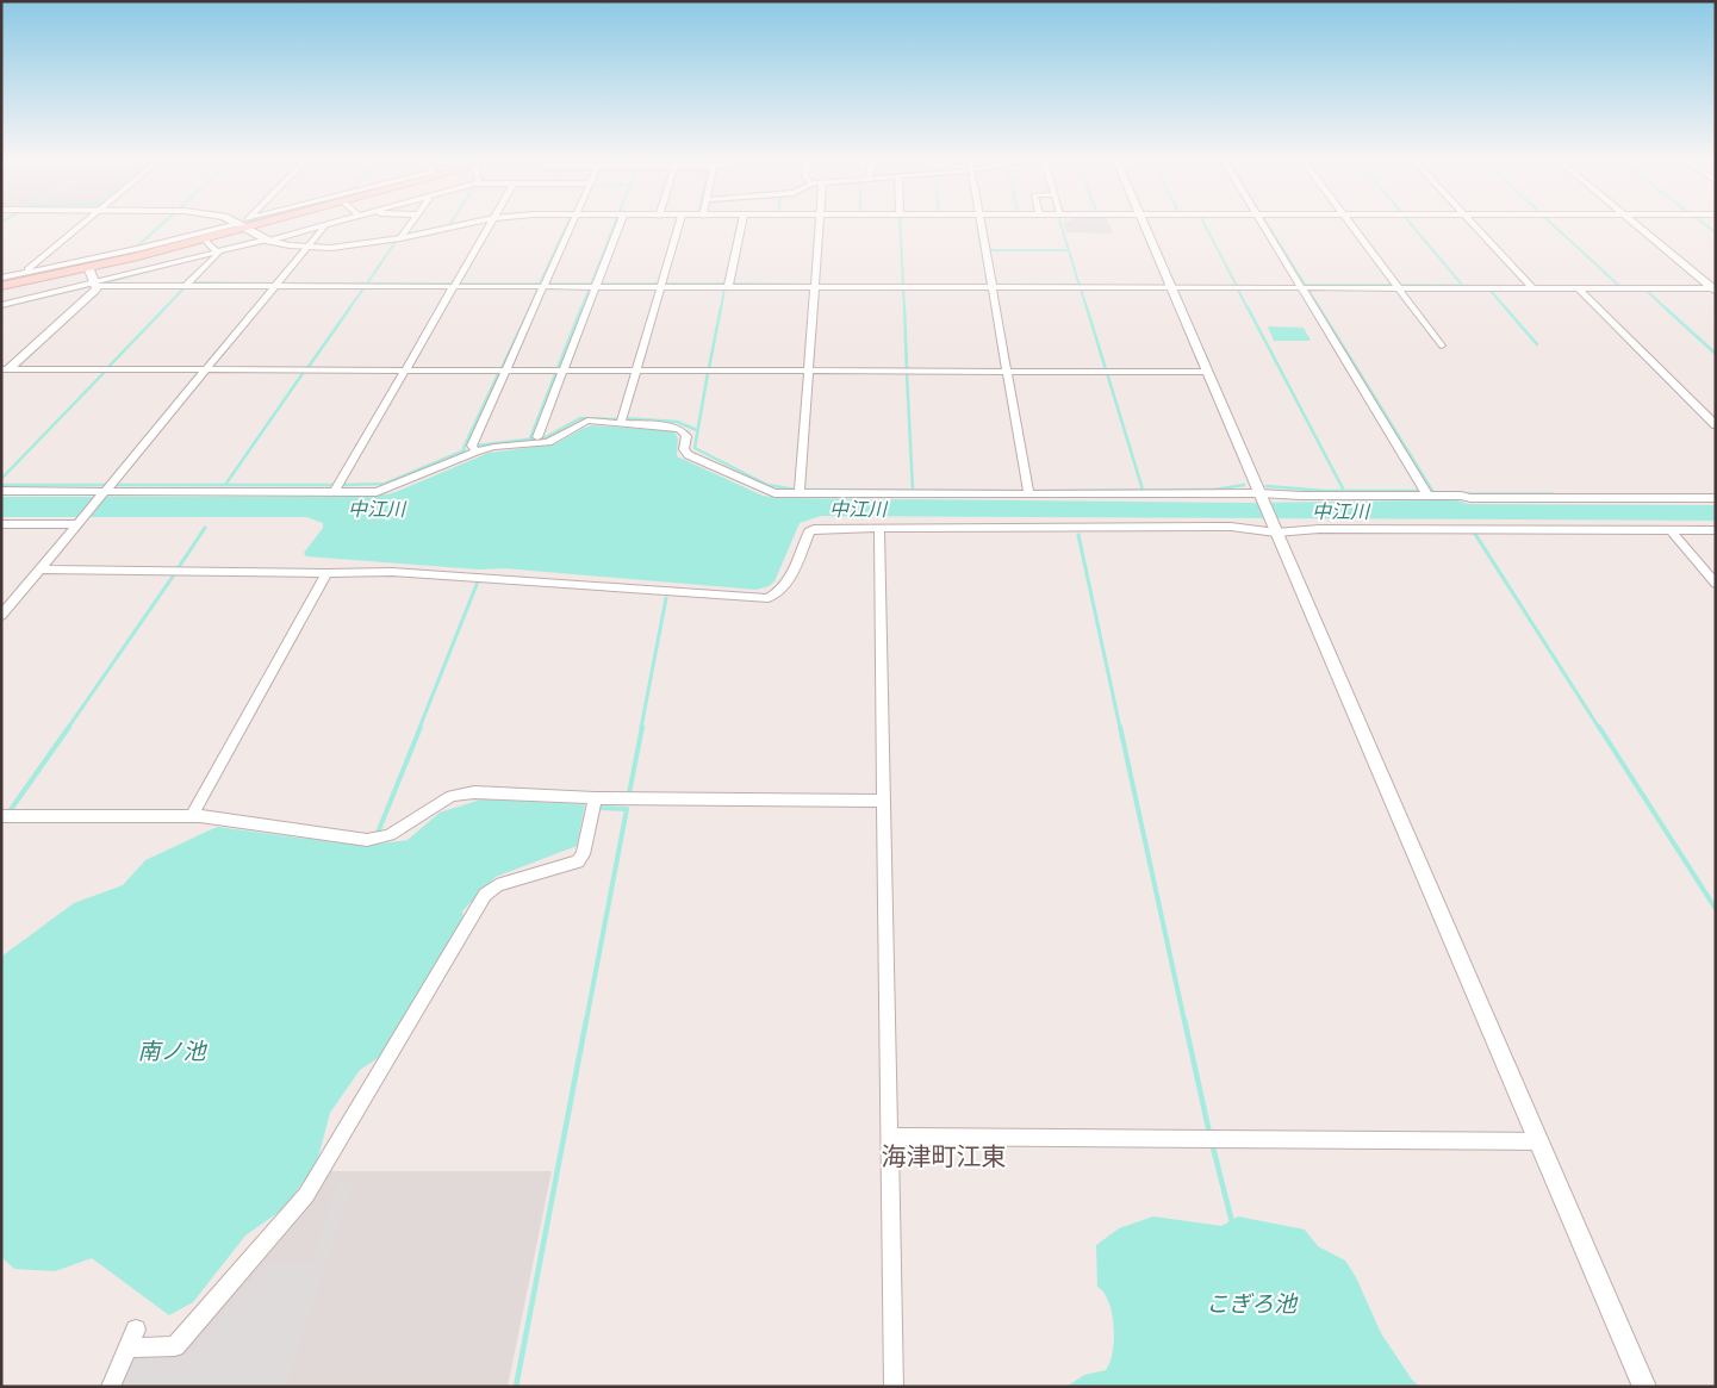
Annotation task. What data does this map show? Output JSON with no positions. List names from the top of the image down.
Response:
{
  "districts": ["海津町江東"],
  "water": ["中江川", "南ノ池", "こぎろ池"]
}
